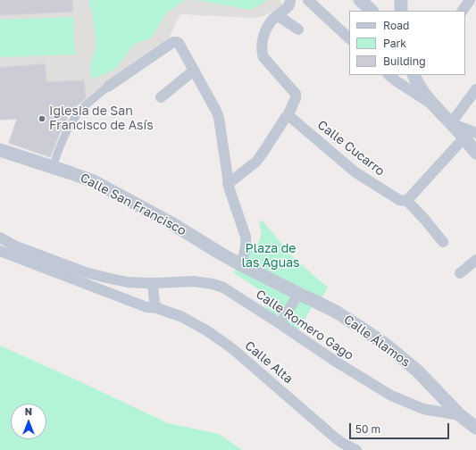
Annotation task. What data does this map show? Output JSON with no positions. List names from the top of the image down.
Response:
{
  "streets": {
    "street": [
      "Calle Cucarro",
      "Calle San Francisco",
      "Calle Romero Gago",
      "Calle Álamos",
      "Calle Alta"
    ]
  },
  "crossings": [
    ["Calle Romero Gago", "Calle Álamos"]
  ],
  "parks": ["Plaza de las Aguas"],
  "places": ["Iglesia de San Francisco de Asís"],
  "legend": ["Road", "Park", "Building"],
  "scale_bar": "50 m",
  "north": "top"
}
